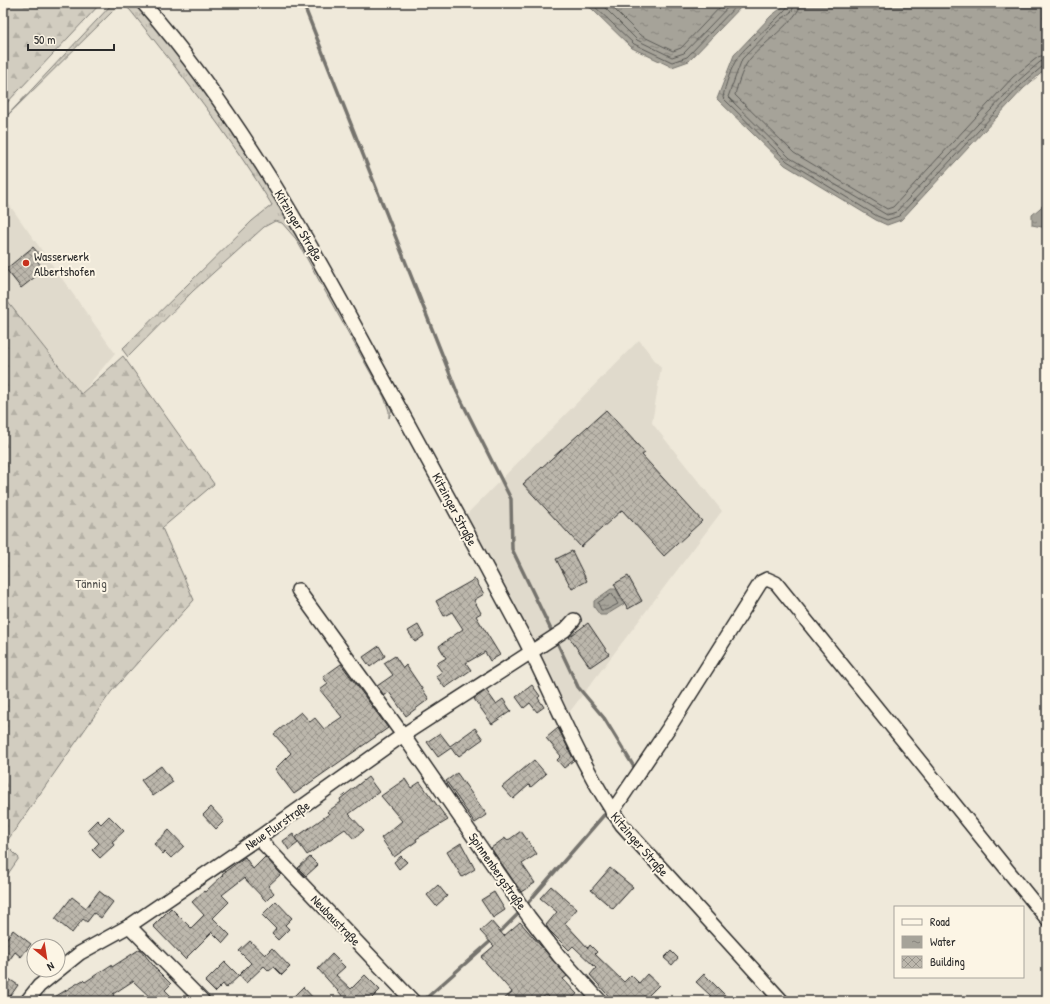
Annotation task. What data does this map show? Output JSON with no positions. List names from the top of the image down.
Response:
{
  "streets": {
    "street": [
      "Kitzinger Straße",
      "Neue Flurstraße",
      "Spinnenbergstraße",
      "Neubaustraße"
    ]
  },
  "crossings": [
    ["Kitzinger Straße", "Neue Flurstraße"],
    ["Neue Flurstraße", "Spinnenbergstraße"],
    ["Neue Flurstraße", "Neubaustraße"]
  ],
  "parks": ["Tännig"],
  "places": ["Wasserwerk Albertshofen"],
  "legend": ["Road", "Water", "Building"],
  "scale_bar": "50 m",
  "north": "bottom right"
}
